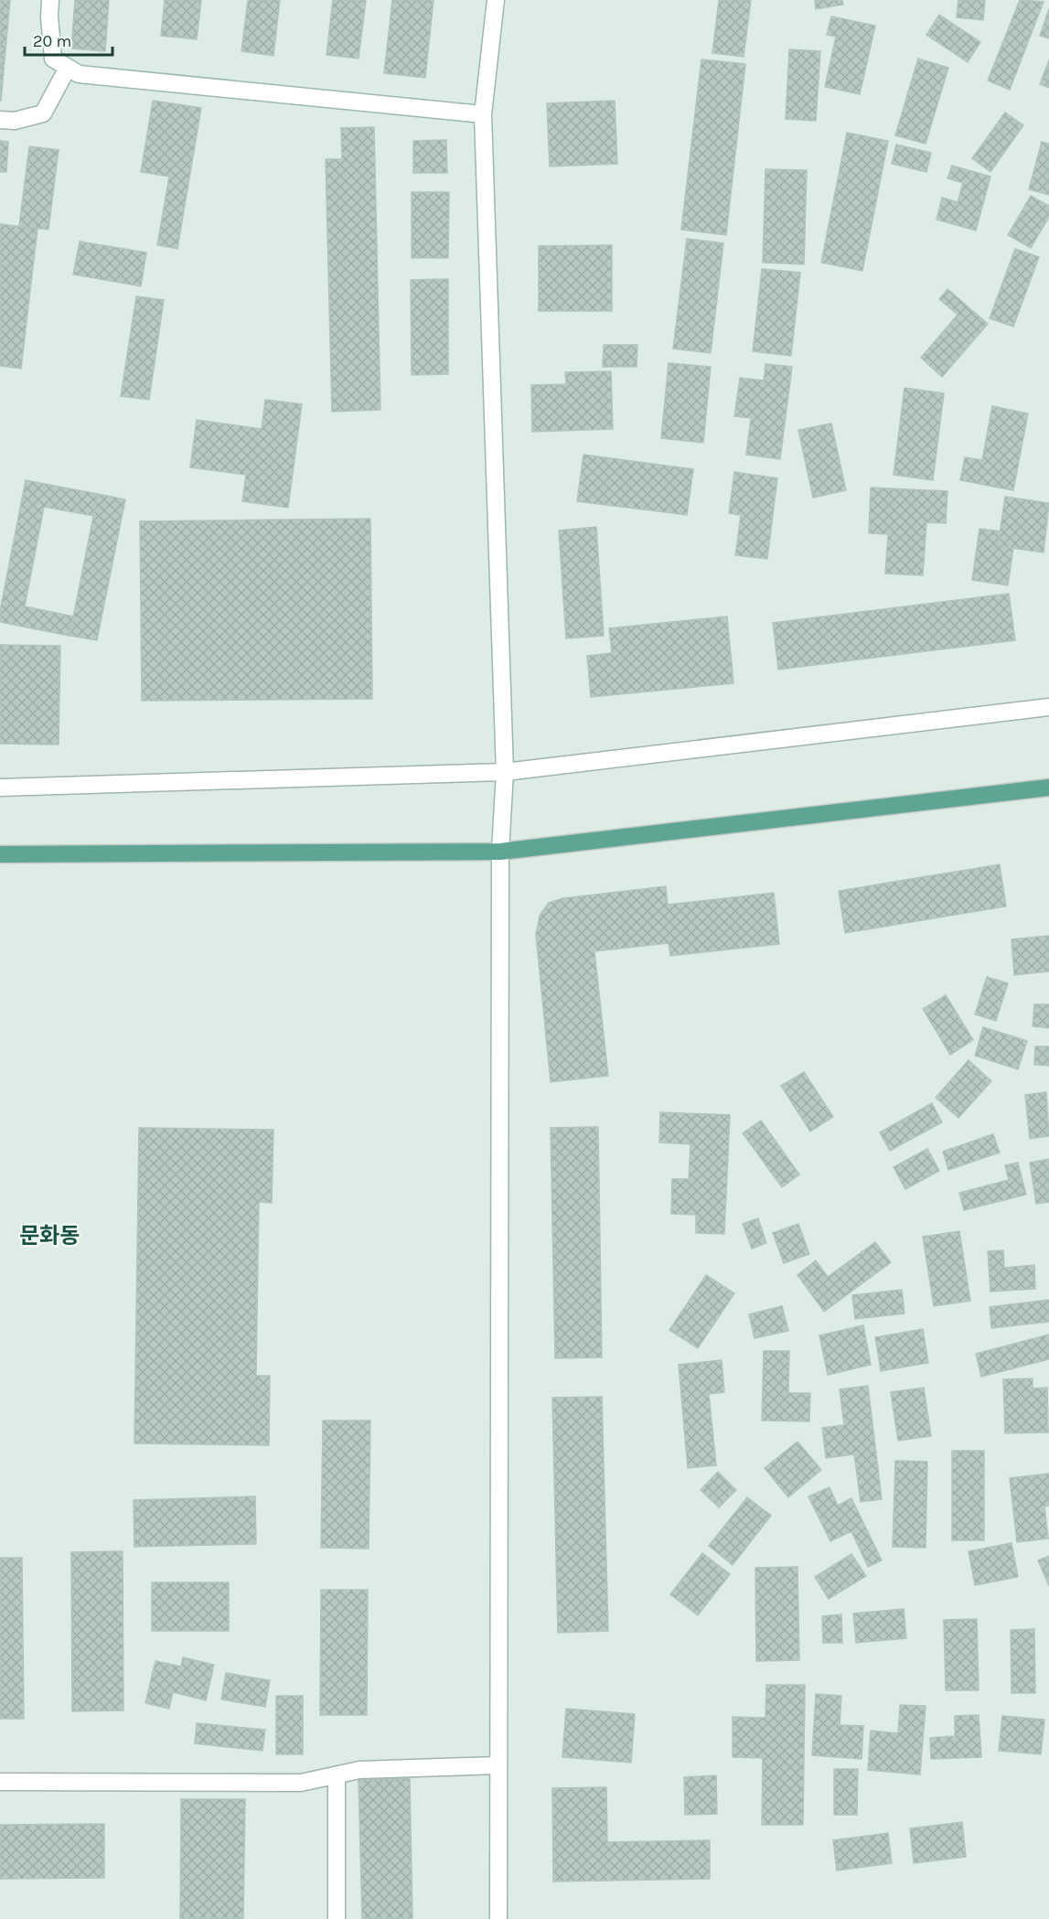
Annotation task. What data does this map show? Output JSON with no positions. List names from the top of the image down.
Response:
{
  "districts": ["문화동"],
  "scale_bar": "20 m"
}
